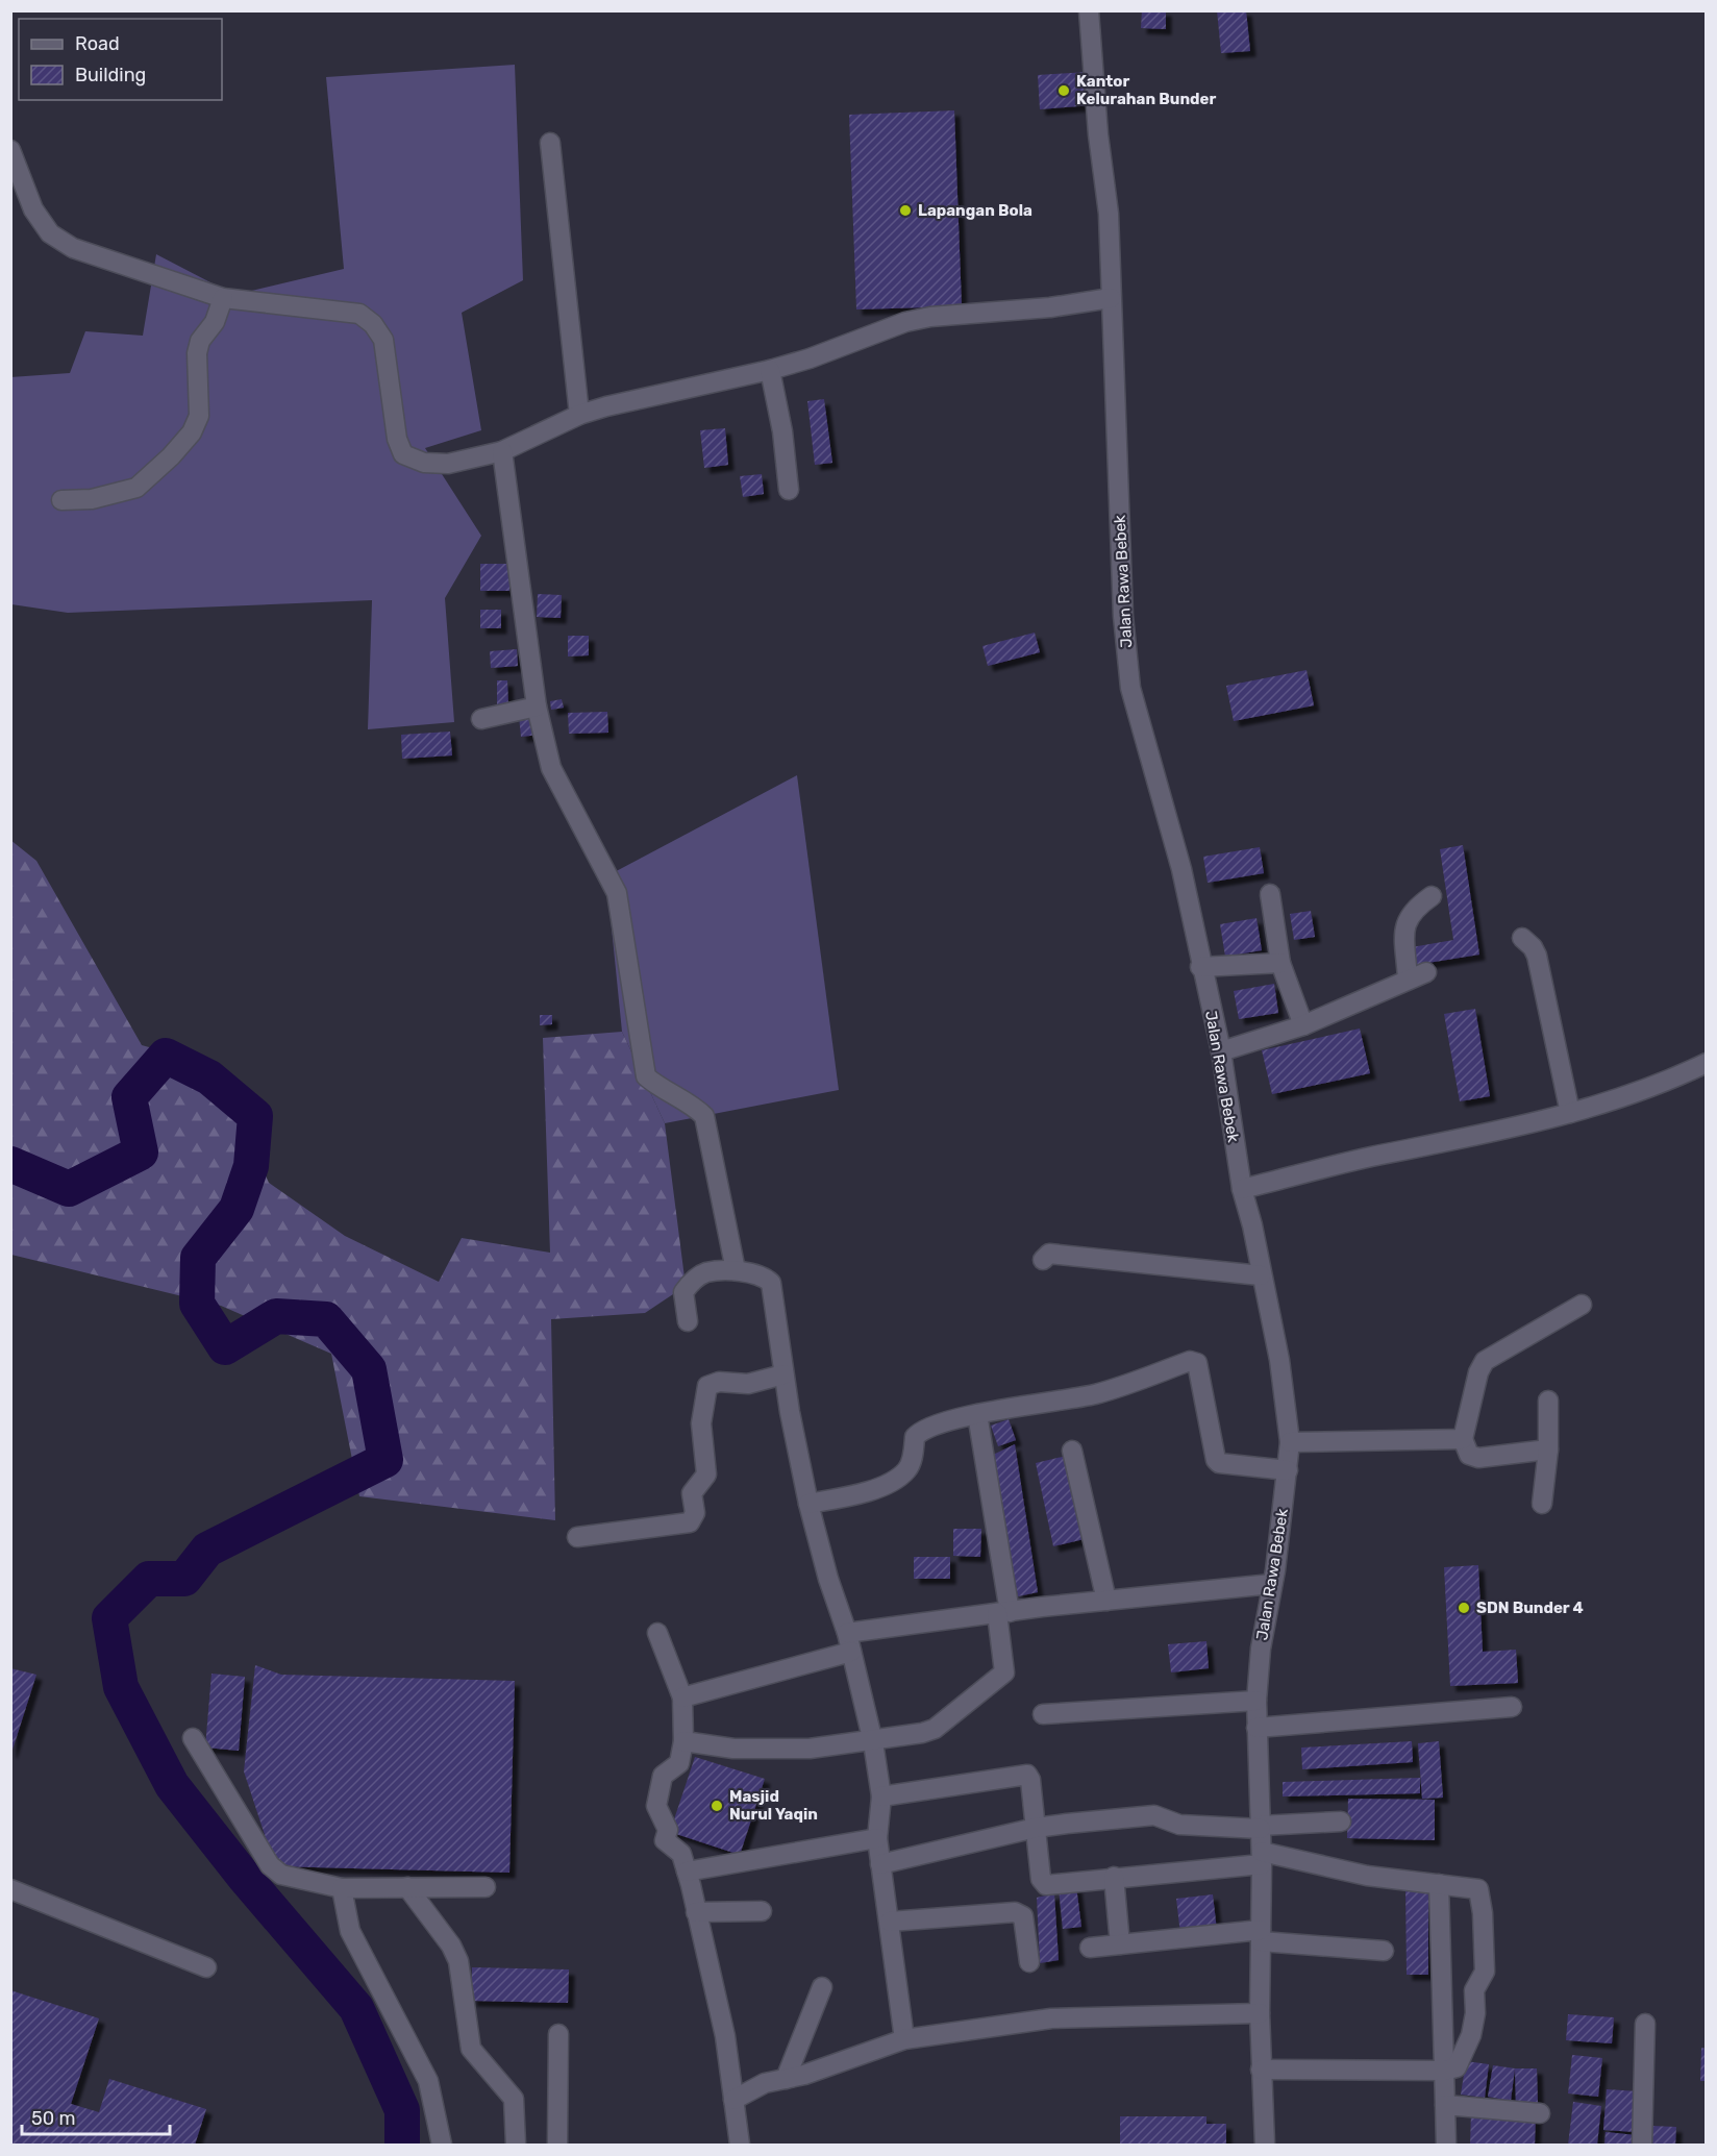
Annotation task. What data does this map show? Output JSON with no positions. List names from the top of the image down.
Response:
{
  "streets": {
    "street": ["Jalan Rawa Bebek"]
  },
  "places": [
    "Kantor Kelurahan Bunder",
    "Lapangan Bola",
    "SDN Bunder 4",
    "Masjid Nurul Yaqin"
  ],
  "legend": ["Road", "Building"],
  "scale_bar": "50 m"
}
